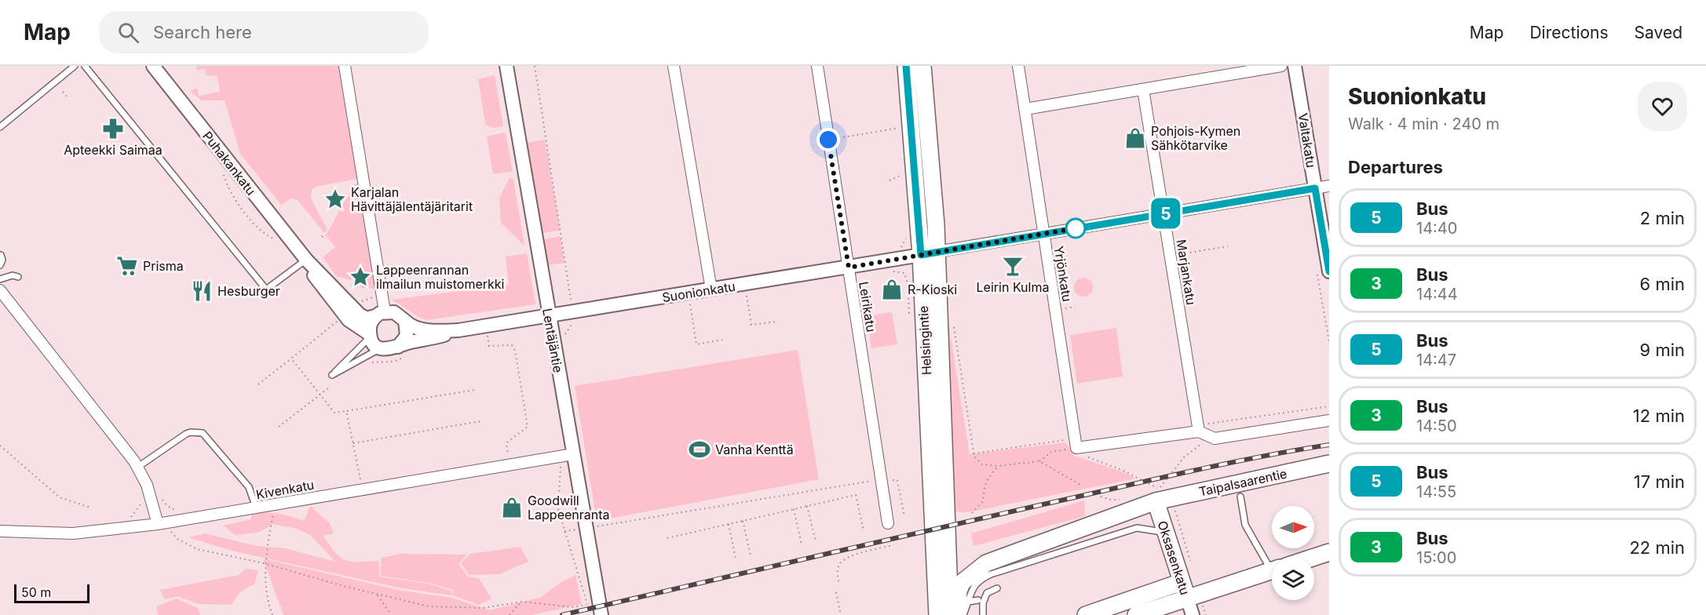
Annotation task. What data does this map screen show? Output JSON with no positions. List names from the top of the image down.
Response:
{
  "streets": {
    "main road": ["Helsingintie", "Taipalsaarentie", "Oksasenkatu"],
    "street": [
      "Valtakatu",
      "Puhakankatu",
      "Marjankatu",
      "Yrjönkatu",
      "Suonionkatu",
      "Leirikatu",
      "Lentäjäntie",
      "Kivenkatu"
    ]
  },
  "crossings": [
    ["Valtakatu", "Suonionkatu"],
    ["Puhakankatu", "Suonionkatu"],
    ["Marjankatu", "Suonionkatu"],
    ["Yrjönkatu", "Suonionkatu"],
    ["Suonionkatu", "Leirikatu"],
    ["Suonionkatu", "Lentäjäntie"],
    ["Suonionkatu", "Helsingintie"],
    ["Lentäjäntie", "Kivenkatu"],
    ["Taipalsaarentie", "Oksasenkatu"]
  ],
  "places": {
    "pharmacy": ["Apteekki Saimaa"],
    "shop": ["Pohjois-Kymen Sähkötarvike", "R-Kioski", "Goodwill Lappeenranta"],
    "place": ["Karjalan Hävittäjälentäjäritarit", "Lappeenrannan ilmailun muistomerkki"],
    "supermarket": ["Prisma"],
    "bar": ["Leirin Kulma"],
    "restaurant": ["Hesburger"],
    "sports": ["Vanha Kenttä"]
  },
  "lines": ["bus line 5"],
  "scale_bar": "50 m",
  "north": "right",
  "page": {
    "header": "Map",
    "search": "Search here",
    "nav": ["Map", "Directions", "Saved"],
    "on_map": "5",
    "heading": [
      ["Suonionkatu", "Walk · 4 min · 240 m"],
      "Departures"
    ],
    "list": [
      {
        "mark": "5",
        "name": "Bus",
        "note": "14:40",
        "value": "2 min"
      },
      {
        "mark": "3",
        "name": "Bus",
        "note": "14:44",
        "value": "6 min"
      },
      {
        "mark": "5",
        "name": "Bus",
        "note": "14:47",
        "value": "9 min"
      },
      {
        "mark": "3",
        "name": "Bus",
        "note": "14:50",
        "value": "12 min"
      },
      {
        "mark": "5",
        "name": "Bus",
        "note": "14:55",
        "value": "17 min"
      },
      {
        "mark": "3",
        "name": "Bus",
        "note": "15:00",
        "value": "22 min"
      }
    ],
    "scale": "50 m"
  }
}
